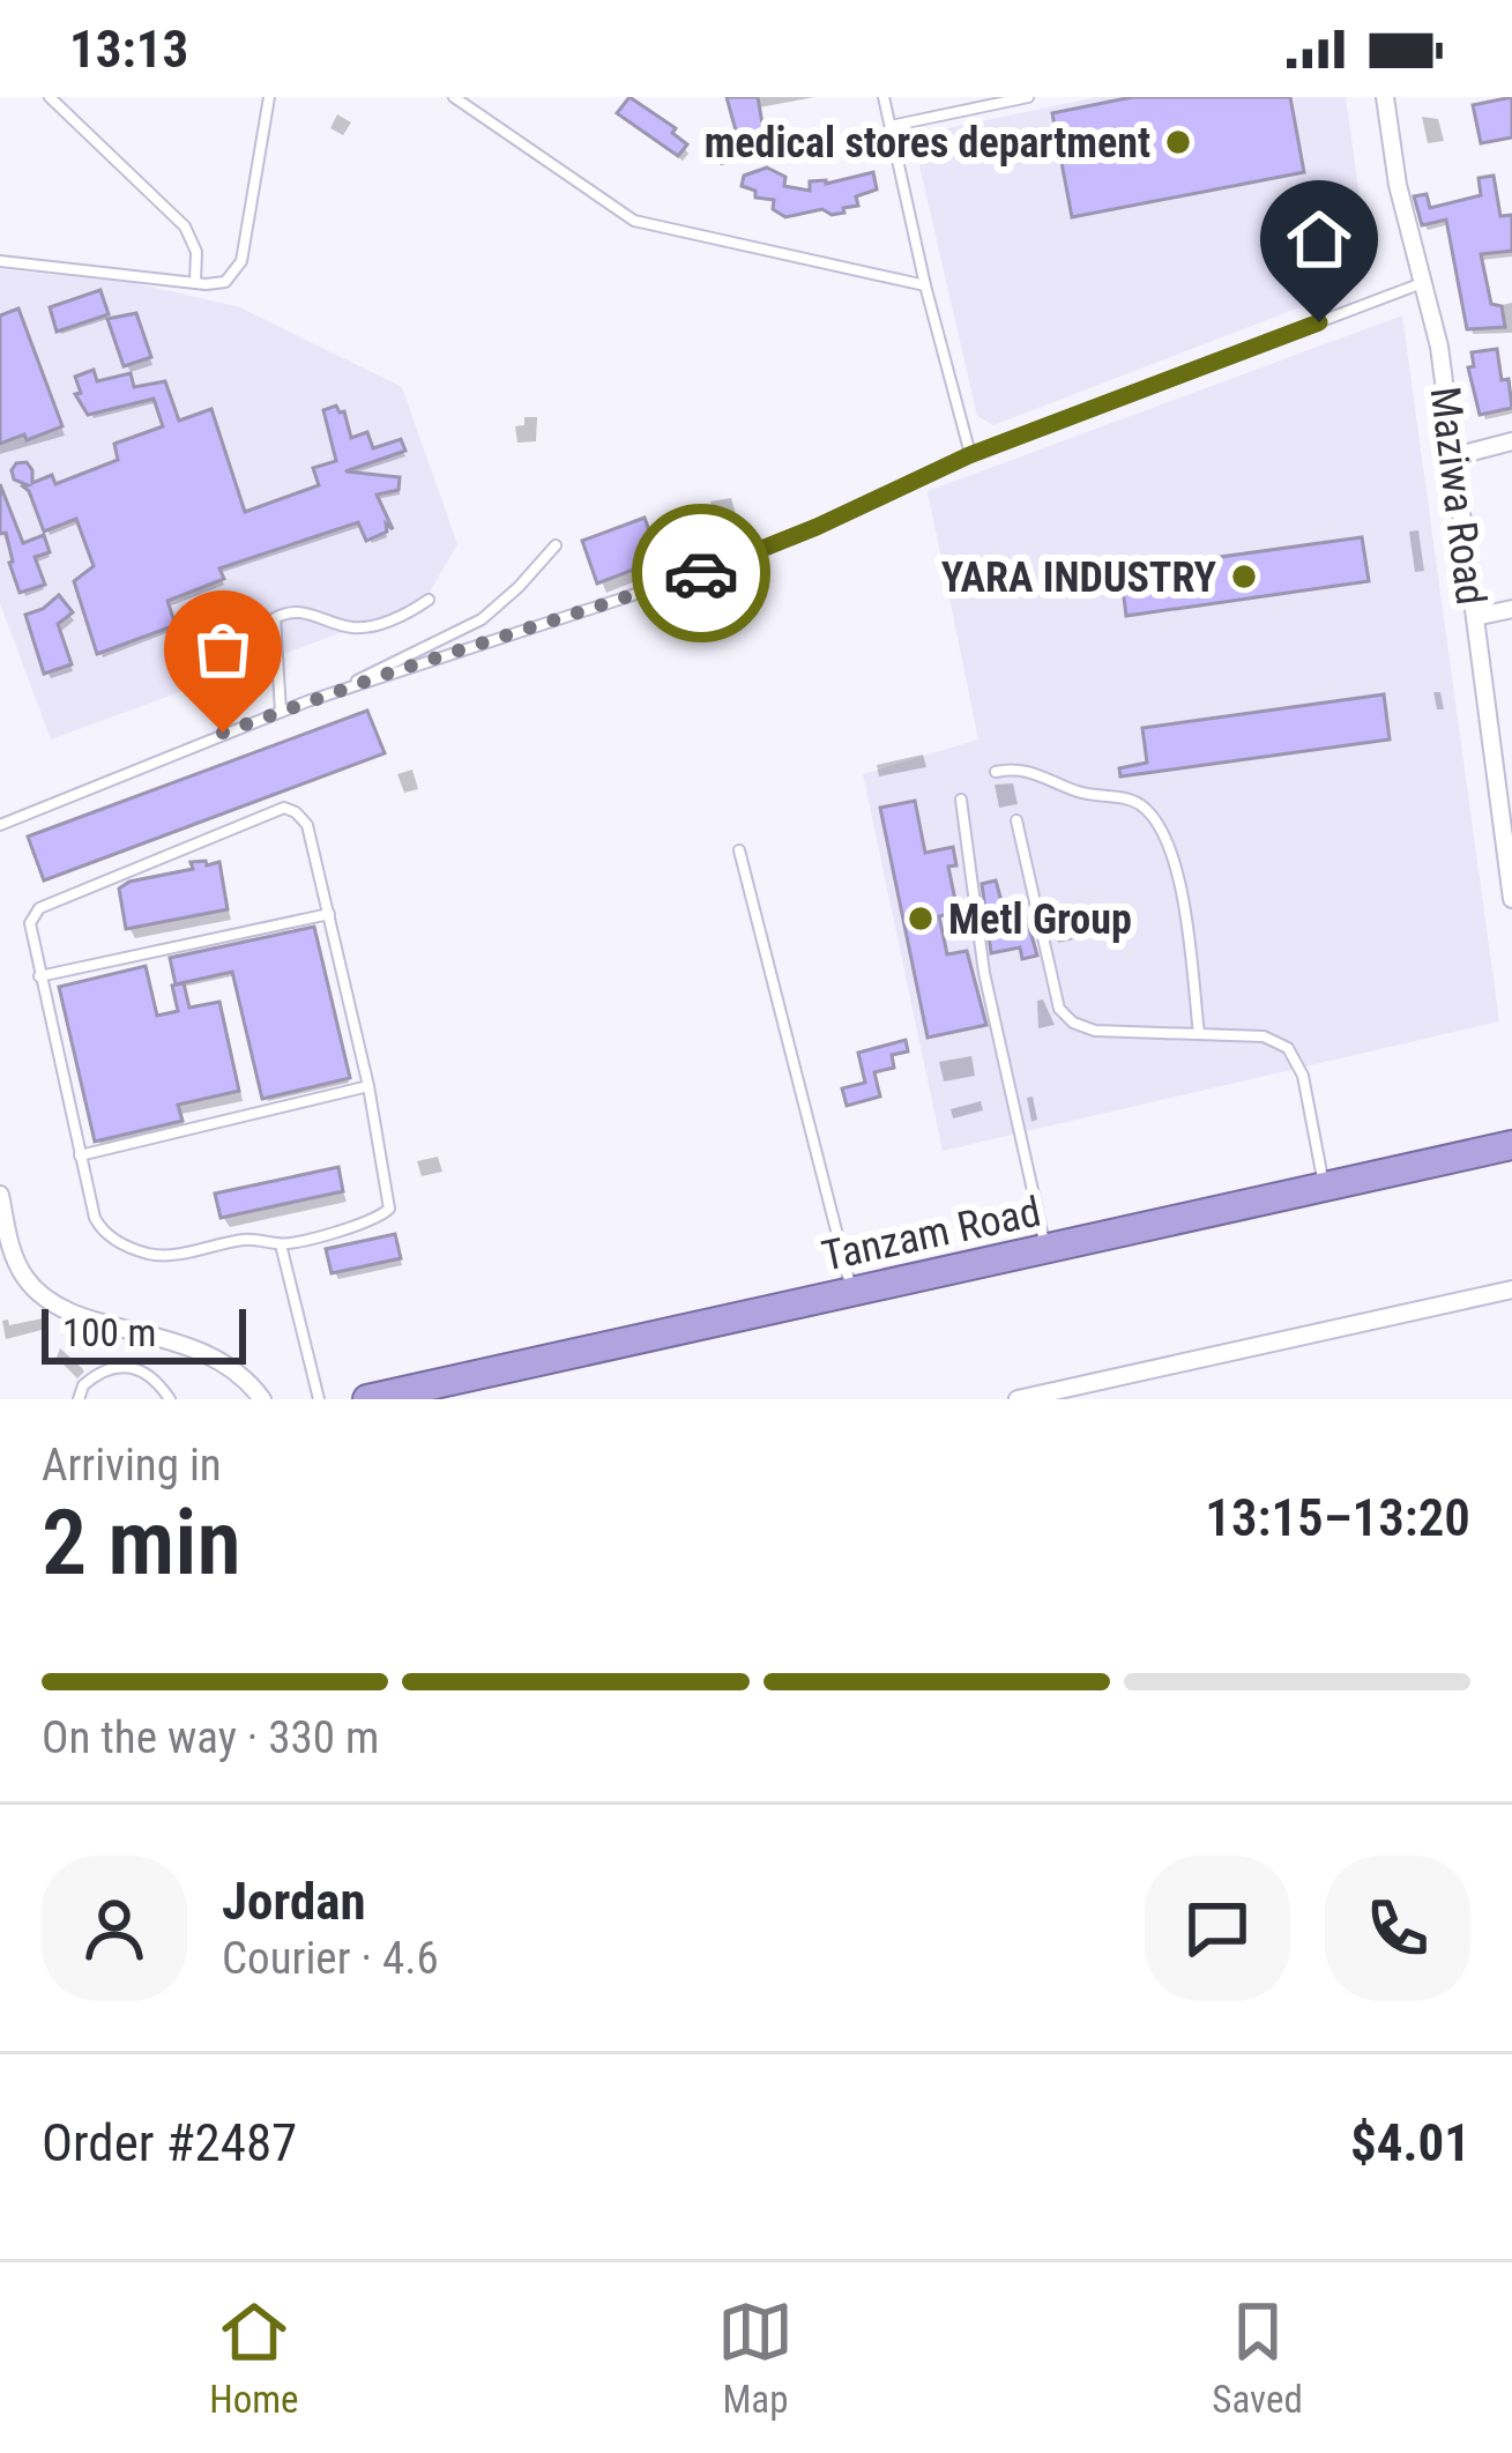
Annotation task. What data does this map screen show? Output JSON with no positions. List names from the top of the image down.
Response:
{
  "streets": {
    "highway": ["Tanzam Road"],
    "street": ["Maziwa Road"]
  },
  "places": ["medical stores department", "YARA INDUSTRY", "Metl Group"],
  "scale_bar": "100 m",
  "page": {
    "status": "13:13",
    "scale": "100 m",
    "heading": ["2 min", "Arriving in", "13:15–13:20"],
    "panel": [
      "Jordan",
      "Courier · 4.6",
      "Order #2487",
      "$4.01"
    ],
    "bar": "On the way · 330 m",
    "tabs": ["Home", "Map", "Saved"]
  }
}
